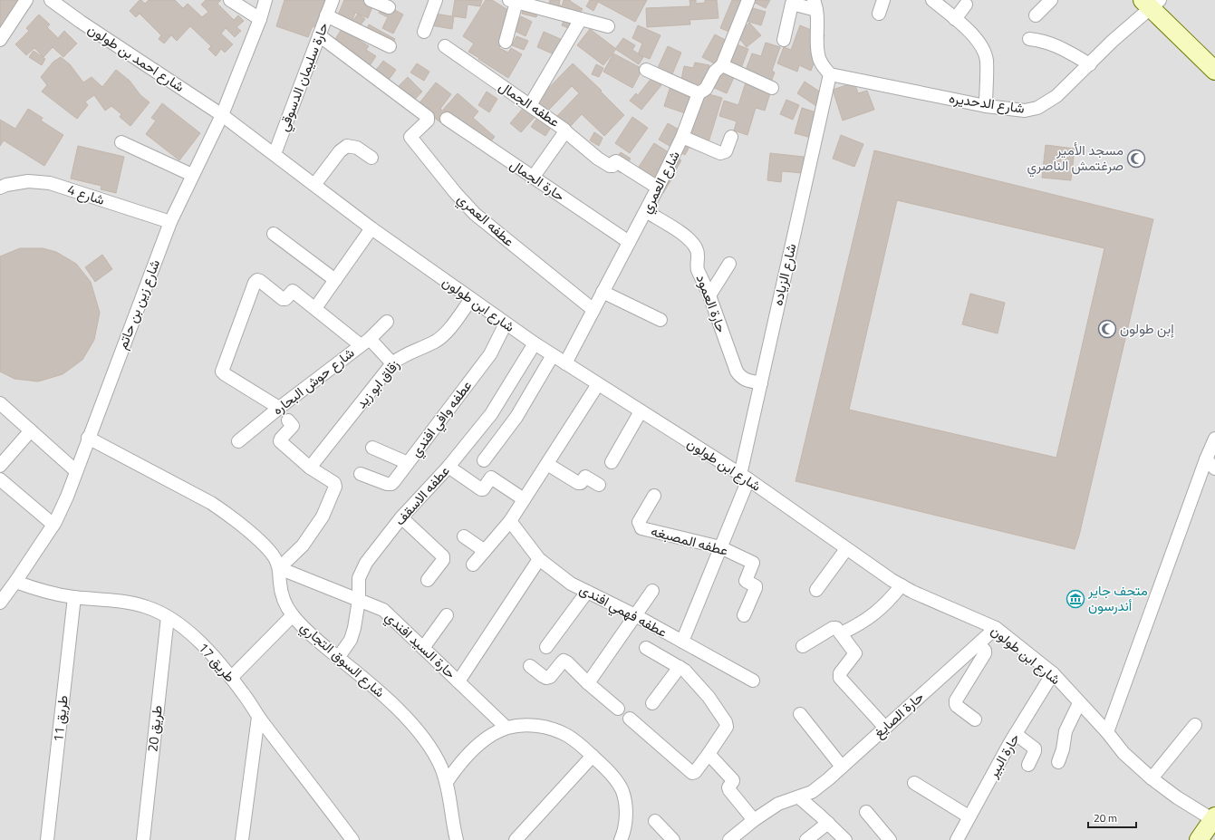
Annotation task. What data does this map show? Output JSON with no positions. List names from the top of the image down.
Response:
{
  "streets": {
    "street": [
      "شارع احمد بن طولون",
      "حارة سليمان الدسوقي",
      "شارع الدحديره",
      "عطفه الجمال",
      "حارة الجمال",
      "شارع العمري",
      "شارع 4",
      "عطفه العمري",
      "شارع الزياده",
      "حارة العمود",
      "شارع زين بن حاتم",
      "شارع ابن طولون",
      "شارع حوش البحاره",
      "زقاق ابو زيد",
      "عطفه وافي افندي",
      "عطفه الاسقف",
      "عطفه المصبغه",
      "عطفه فهمي افندى",
      "حارة السيد افندي",
      "شارع السوق التجاري",
      "طريق 17",
      "حارة الصايغ",
      "طريق 11",
      "طريق 20",
      "حارة البير"
    ]
  },
  "crossings": [
    ["شارع احمد بن طولون", "شارع زين بن حاتم"],
    ["شارع احمد بن طولون", "شارع ابن طولون"],
    ["حارة سليمان الدسوقي", "عطفه العمري"],
    ["حارة سليمان الدسوقي", "شارع ابن طولون"],
    ["شارع الدحديره", "شارع الزياده"],
    ["عطفه الجمال", "حارة الجمال"],
    ["حارة الجمال", "شارع العمري"],
    ["شارع العمري", "عطفه العمري"],
    ["شارع العمري", "حارة العمود"],
    ["شارع العمري", "شارع ابن طولون"],
    ["شارع 4", "شارع زين بن حاتم"],
    ["شارع الزياده", "حارة العمود"],
    ["شارع الزياده", "شارع ابن طولون"],
    ["شارع الزياده", "عطفه المصبغه"],
    ["شارع الزياده", "عطفه فهمي افندى"],
    ["شارع زين بن حاتم", "شارع ابن طولون"],
    ["شارع زين بن حاتم", "شارع السوق التجاري"],
    ["شارع زين بن حاتم", "طريق 17"],
    ["شارع ابن طولون", "زقاق ابو زيد"],
    ["شارع ابن طولون", "عطفه وافي افندي"],
    ["شارع ابن طولون", "عطفه الاسقف"],
    ["شارع ابن طولون", "حارة الصايغ"],
    ["شارع ابن طولون", "حارة البير"],
    ["عطفه الاسقف", "حارة السيد افندي"],
    ["عطفه الاسقف", "شارع السوق التجاري"],
    ["حارة السيد افندي", "شارع السوق التجاري"],
    ["طريق 17", "طريق 11"],
    ["طريق 17", "طريق 20"]
  ],
  "places": {
    "mosque": ["مسجد الأمير صرغتمش الناصري", "إبن طولون"],
    "museum": ["متحف جاير أندرسون"]
  },
  "scale_bar": "20 m"
}
